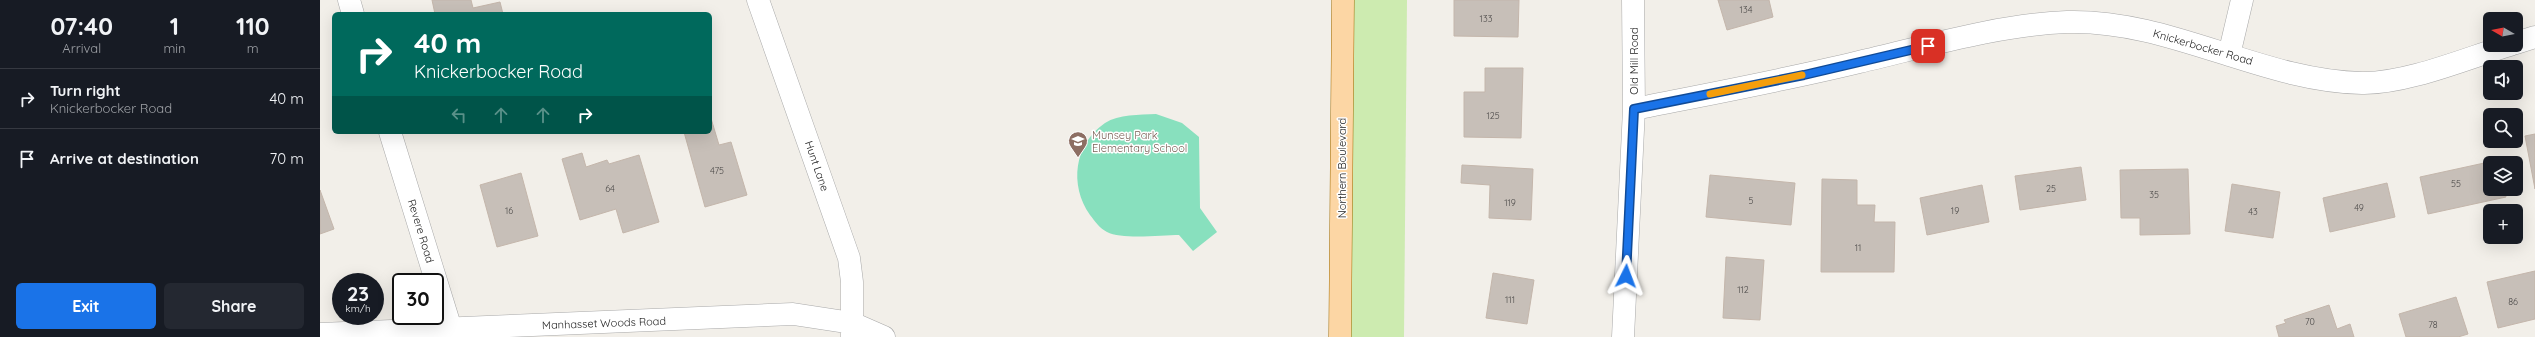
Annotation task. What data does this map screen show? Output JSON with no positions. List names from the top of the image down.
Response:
{
  "streets": {
    "main road": ["Northern Boulevard"],
    "street": [
      "Knickerbocker Road",
      "Old Mill Road",
      "Hunt Lane",
      "Revere Road",
      "Manhasset Woods Road"
    ]
  },
  "crossings": [
    ["Knickerbocker Road", "Old Mill Road"],
    ["Hunt Lane", "Manhasset Woods Road"],
    ["Revere Road", "Manhasset Woods Road"]
  ],
  "places": {
    "school or university": ["Munsey Park Elementary School"]
  },
  "house_numbers": [
    "134",
    "133",
    "125",
    "475",
    "55",
    "64",
    "25",
    "35",
    "5",
    "119",
    "49",
    "16",
    "19",
    "43",
    "11",
    "112",
    "111",
    "86",
    "70",
    "78"
  ],
  "north": "left",
  "page": {
    "eta": [
      "07:40",
      "Arrival",
      "1",
      "min",
      "110",
      "m"
    ],
    "map_buttons": "+",
    "turn": ["40 m", "Knickerbocker Road"],
    "list": [
      {
        "name": "Turn right",
        "note": "Knickerbocker Road",
        "value": "40 m"
      },
      {
        "name": "Arrive at destination",
        "value": "70 m"
      }
    ],
    "speed": "23 km/h",
    "limit": "30",
    "buttons": ["Exit", "Share"]
  }
}
